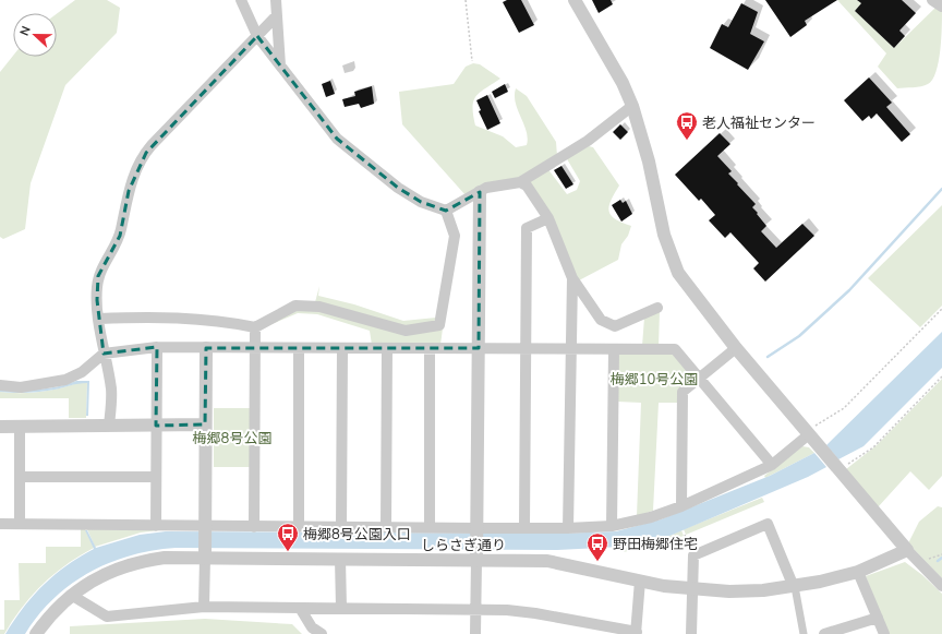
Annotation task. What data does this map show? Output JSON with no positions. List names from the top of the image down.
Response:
{
  "streets": {
    "street": ["しらさぎ通り"]
  },
  "parks": ["梅郷10号公園", "梅郷8号公園"],
  "places": {
    "bus stop": ["老人福祉センター", "梅郷8号公園入口", "野田梅郷住宅"]
  },
  "north": "left"
}
